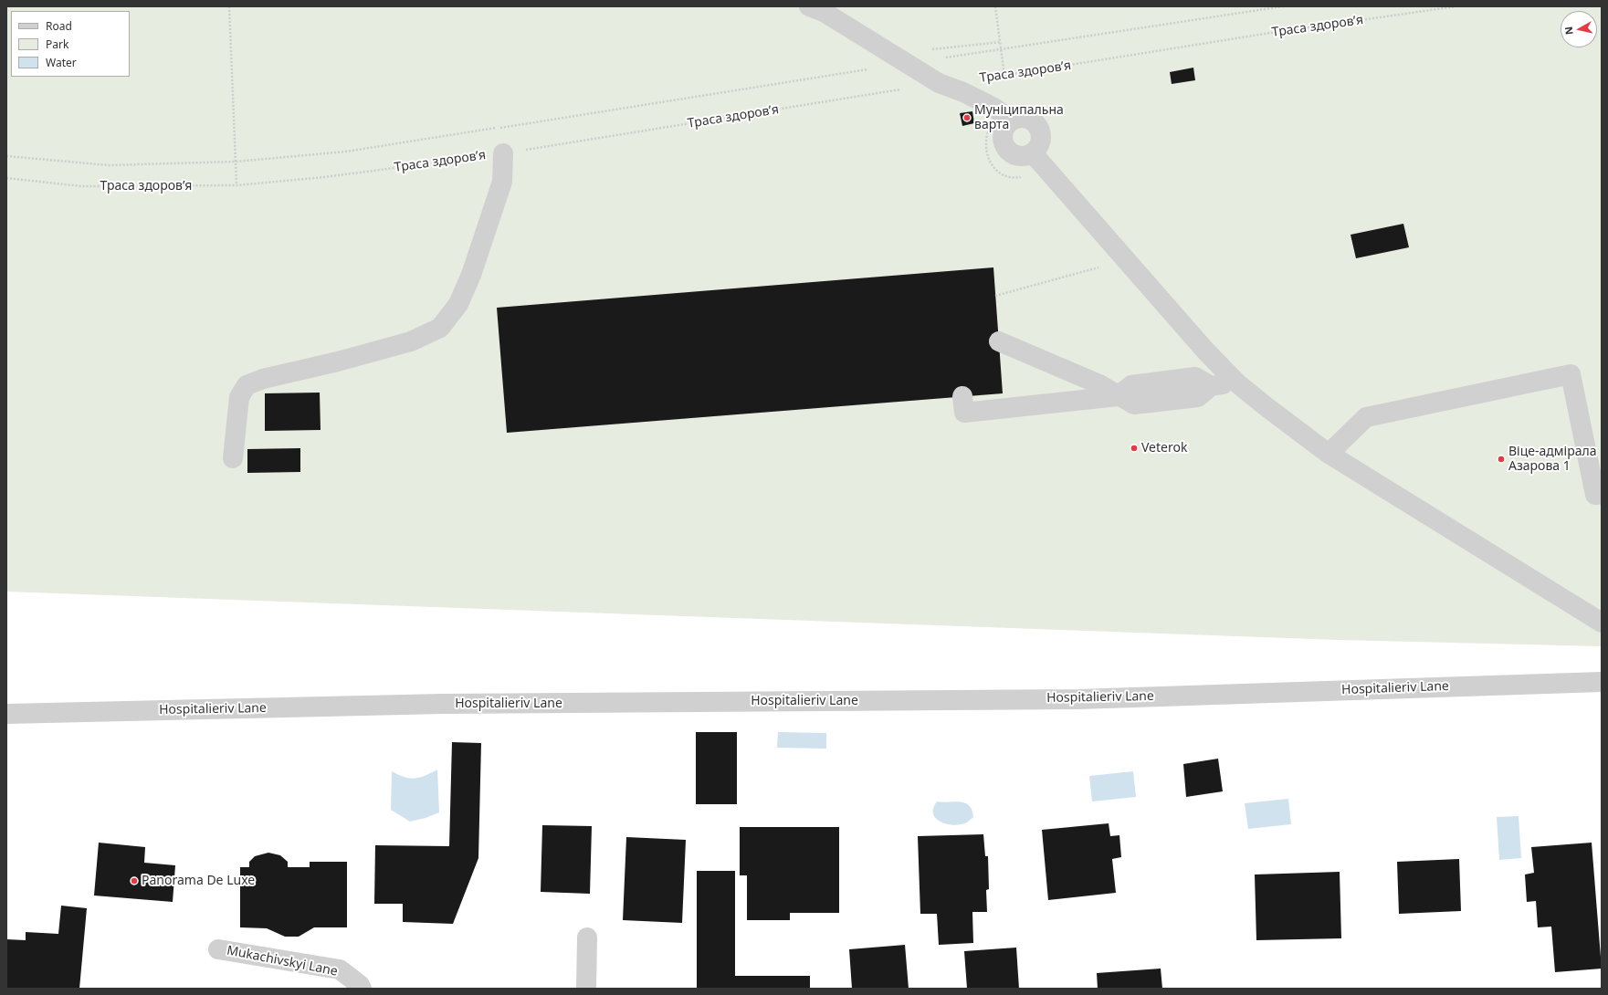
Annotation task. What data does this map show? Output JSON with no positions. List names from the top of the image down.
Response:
{
  "streets": {
    "street": ["Hospitalieriv Lane", "Mukachivskyi Lane"],
    "path": ["Траса здоров’я"]
  },
  "places": [
    "Муніципальна варта",
    "Veterok",
    "Віце-адмірала Азарова 1",
    "Panorama De Luxe"
  ],
  "legend": ["Road", "Park", "Water"],
  "north": "left"
}
